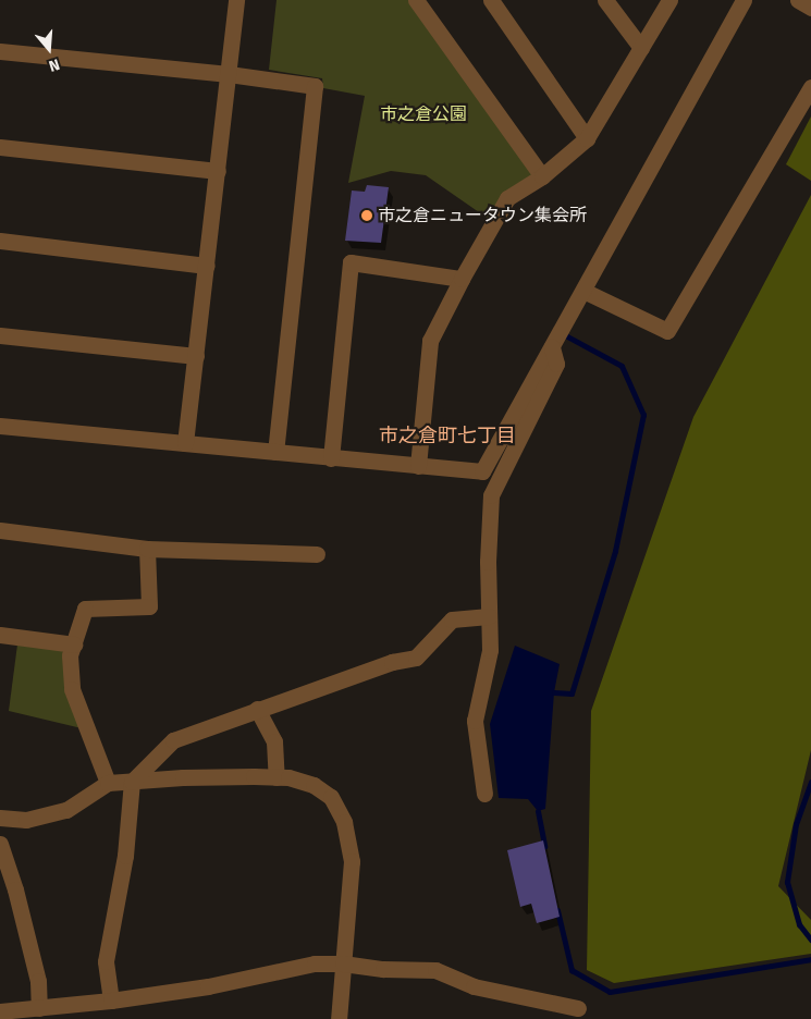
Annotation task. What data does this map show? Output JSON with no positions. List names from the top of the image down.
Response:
{
  "districts": ["市之倉町七丁目"],
  "parks": ["市之倉公園"],
  "places": ["市之倉ニュータウン集会所"],
  "north": "bottom"
}
